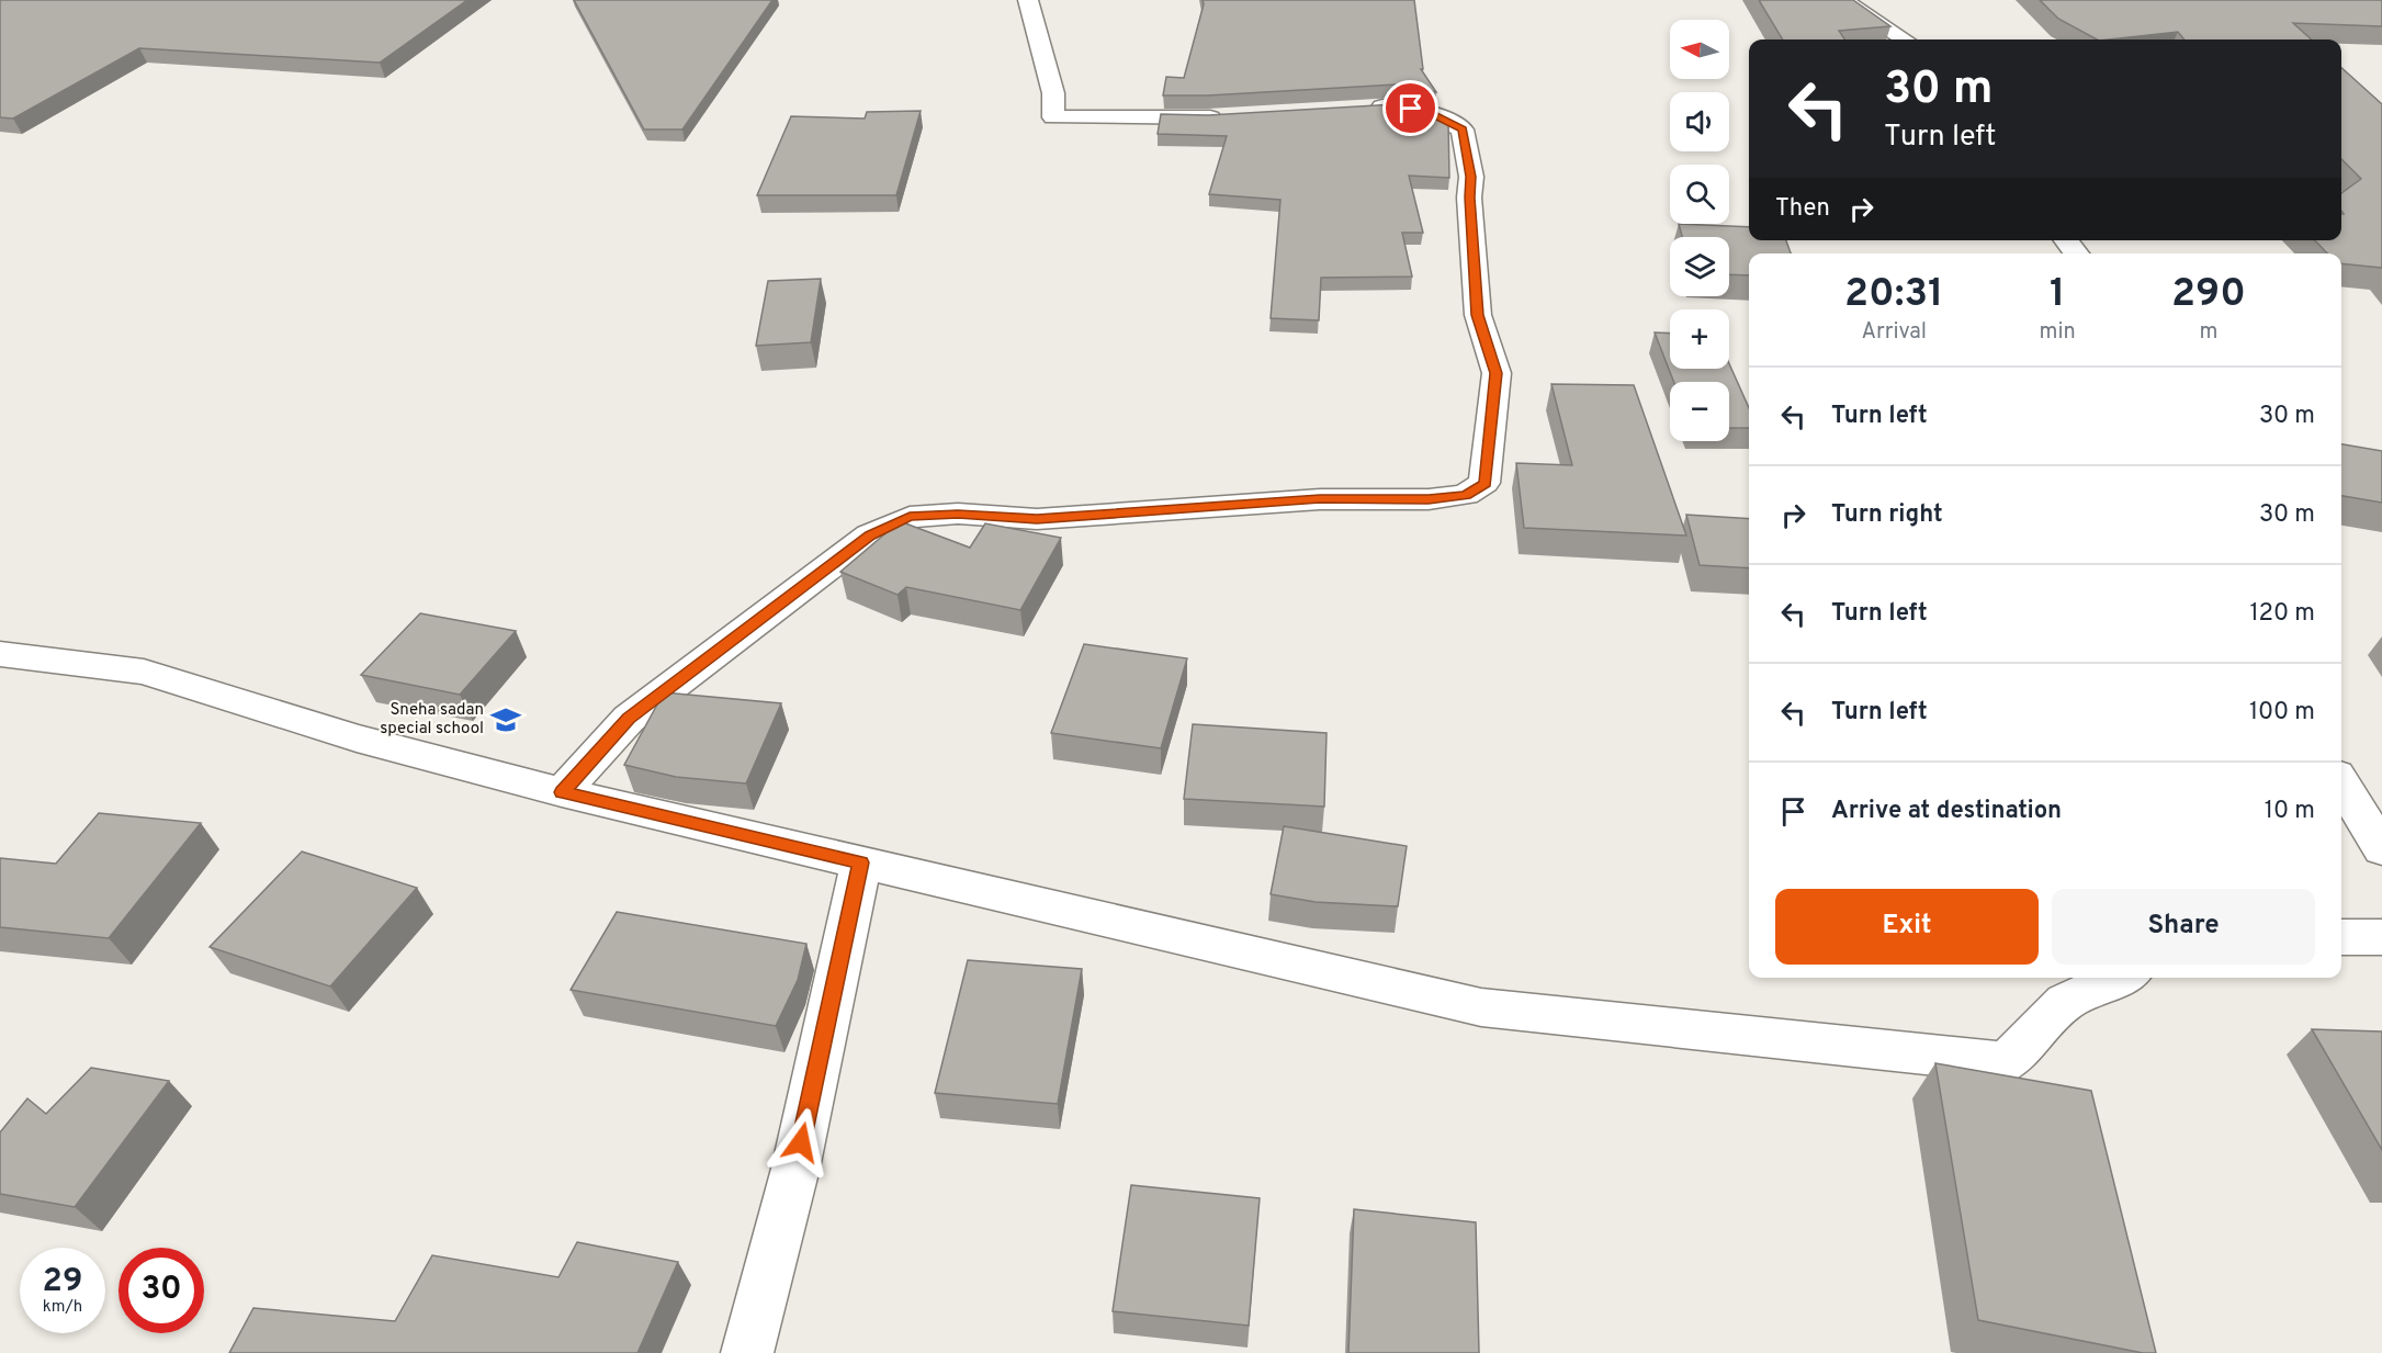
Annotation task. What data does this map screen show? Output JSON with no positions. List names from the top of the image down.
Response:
{
  "places": {
    "school or university": ["Sneha sadan special school"]
  },
  "north": "left",
  "page": {
    "map_buttons": ["+", "−"],
    "turn": ["30 m", "Turn left"],
    "then": "Then",
    "eta": [
      "20:31",
      "Arrival",
      "1",
      "min",
      "290",
      "m"
    ],
    "list": [
      {
        "name": "Turn left",
        "value": "30 m"
      },
      {
        "name": "Turn right",
        "value": "30 m"
      },
      {
        "name": "Turn left",
        "value": "120 m"
      },
      {
        "name": "Turn left",
        "value": "100 m"
      },
      {
        "name": "Arrive at destination",
        "value": "10 m"
      }
    ],
    "buttons": ["Exit", "Share"],
    "speed": "29 km/h",
    "limit": "30"
  }
}
